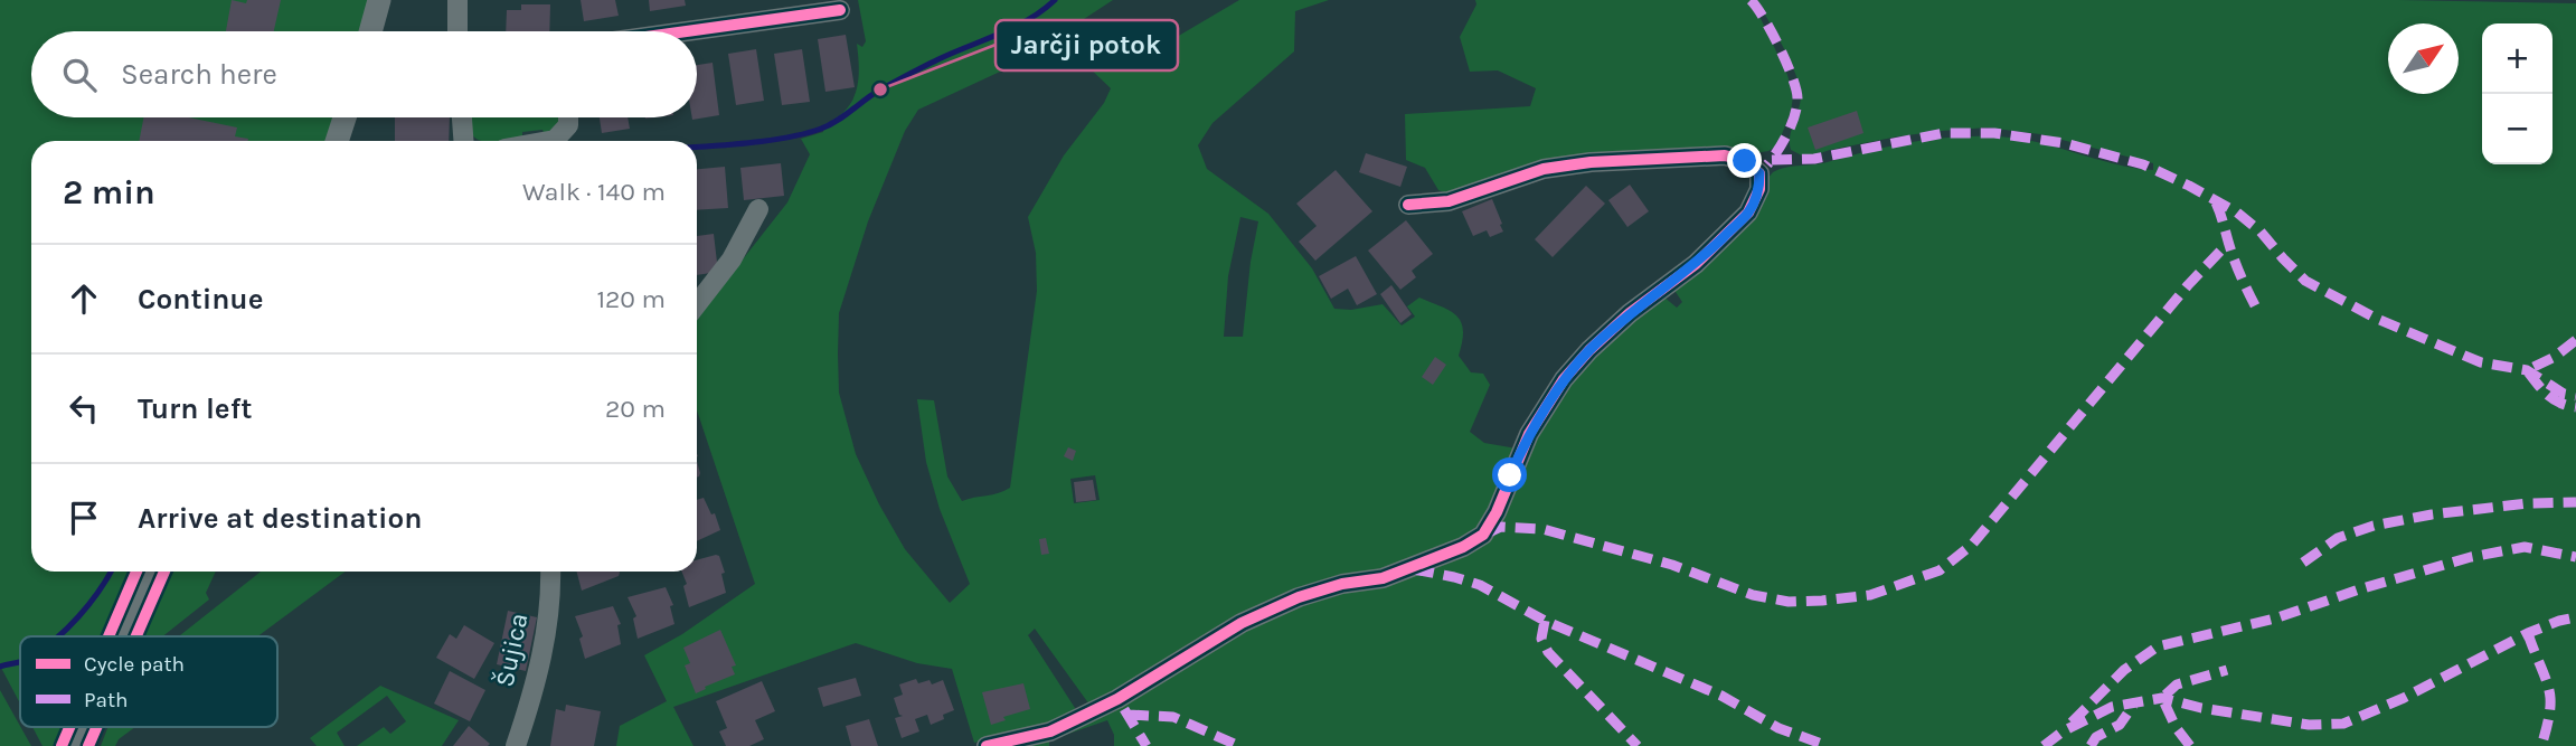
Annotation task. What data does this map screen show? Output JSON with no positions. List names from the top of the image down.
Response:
{
  "streets": {
    "street": ["Šujica"]
  },
  "places": ["Jarčji potok"],
  "legend": ["Cycle path", "Path"],
  "north": "top right",
  "page": {
    "map_buttons": ["+", "−"],
    "search": "Search here",
    "heading": ["2 min", "Walk · 140 m"],
    "list": [
      ["Continue", "120 m"],
      ["Turn left", "20 m"],
      "Arrive at destination"
    ]
  }
}
